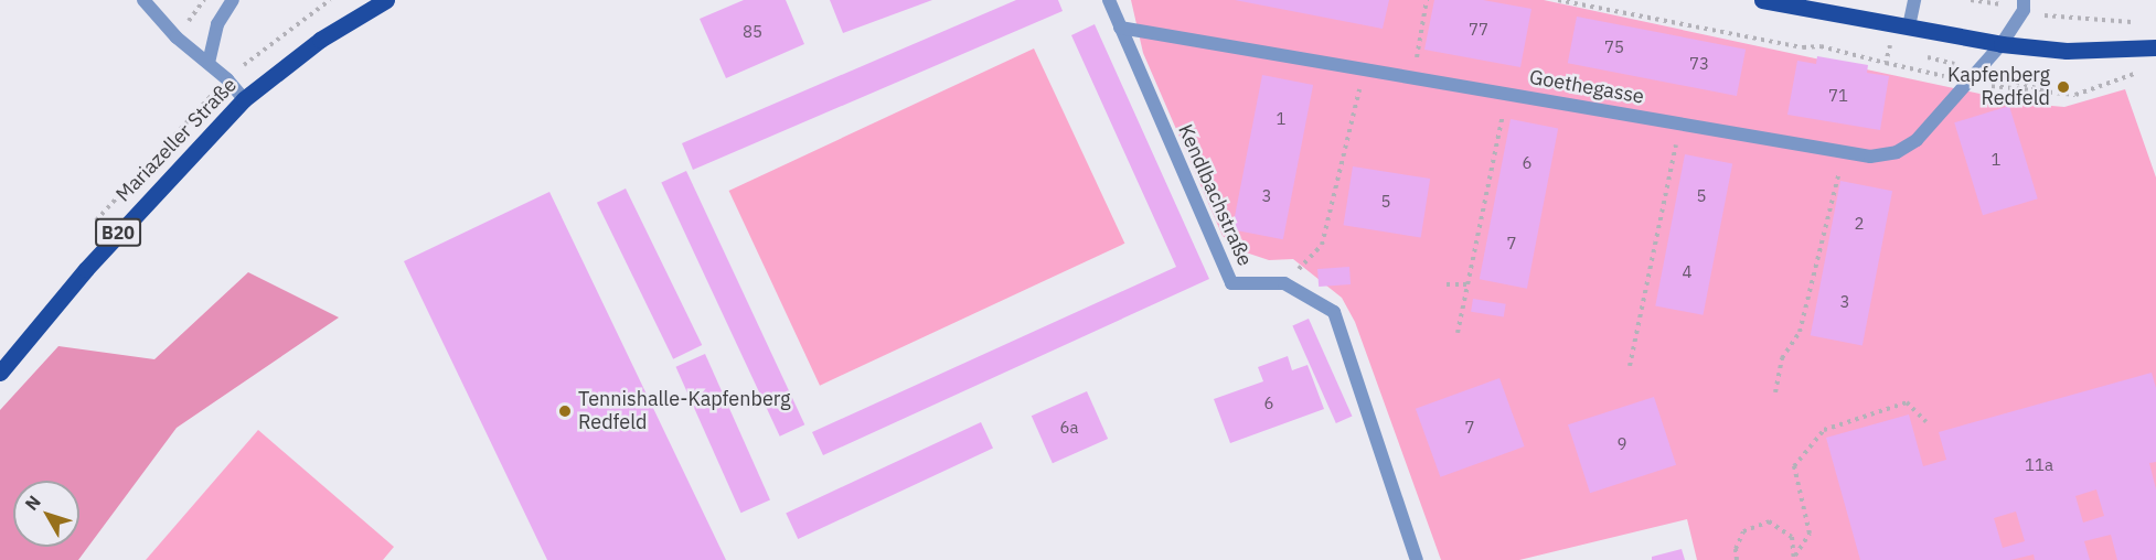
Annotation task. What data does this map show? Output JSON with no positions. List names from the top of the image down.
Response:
{
  "streets": {
    "main road": ["Mariazeller Straße", "B20"],
    "street": ["Goethegasse", "Kendlbachstraße"]
  },
  "crossings": [
    ["Goethegasse", "Kendlbachstraße"]
  ],
  "places": ["Kapfenberg Redfeld", "Tennishalle-Kapfenberg Redfeld"],
  "house_numbers": [
    "77",
    "85",
    "75",
    "73",
    "71",
    "1",
    "1",
    "6",
    "3",
    "5",
    "5",
    "2",
    "7",
    "4",
    "3",
    "6",
    "6a",
    "7",
    "9",
    "11a"
  ],
  "north": "top left"
}
